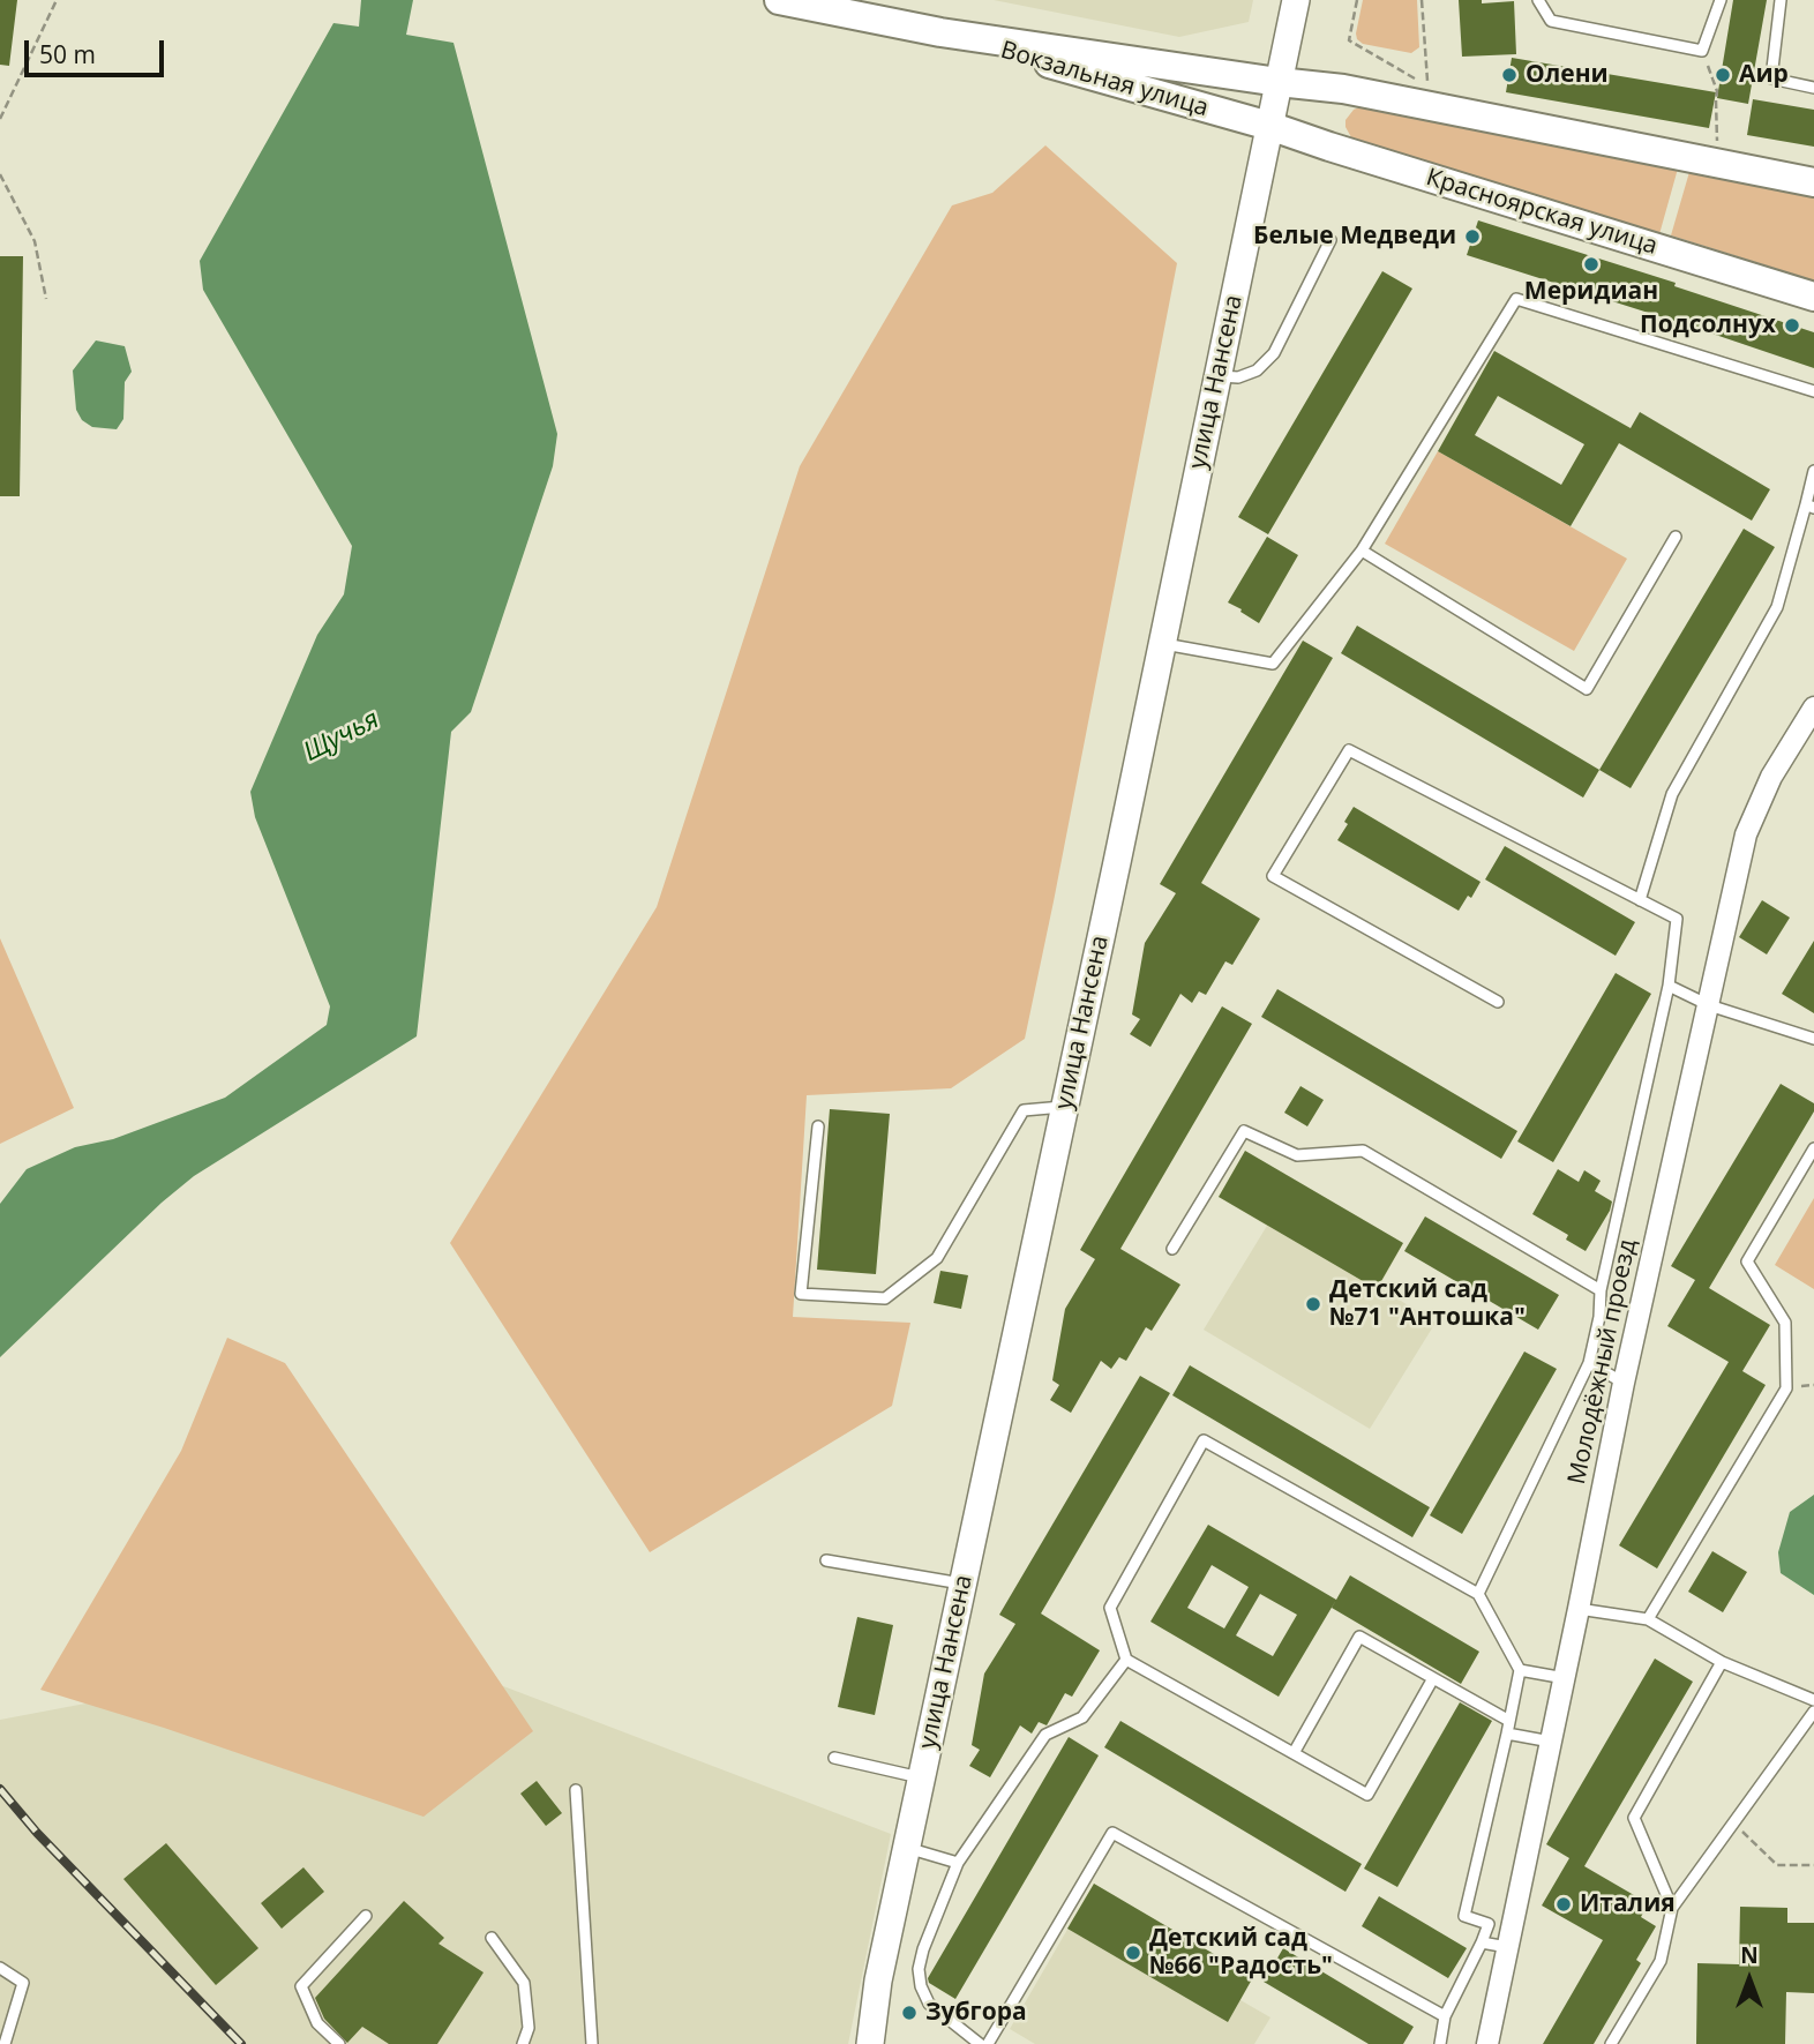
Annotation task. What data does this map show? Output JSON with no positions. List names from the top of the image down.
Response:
{
  "streets": {
    "main road": ["Вокзальная улица", "Красноярская улица"],
    "street": ["улица Нансена", "Молодёжный проезд"]
  },
  "crossings": [
    ["Вокзальная улица", "Красноярская улица"],
    ["Вокзальная улица", "улица Нансена"],
    ["Красноярская улица", "улица Нансена"]
  ],
  "water": ["Щучья"],
  "places": [
    "Олени",
    "Аир",
    "Белые Медведи",
    "Меридиан",
    "Подсолнух",
    "Детский сад №71 \"Антошка\"",
    "Италия",
    "Детский сад №66 \"Радость\"",
    "Зубгора"
  ],
  "scale_bar": "50 m",
  "north": "top"
}
